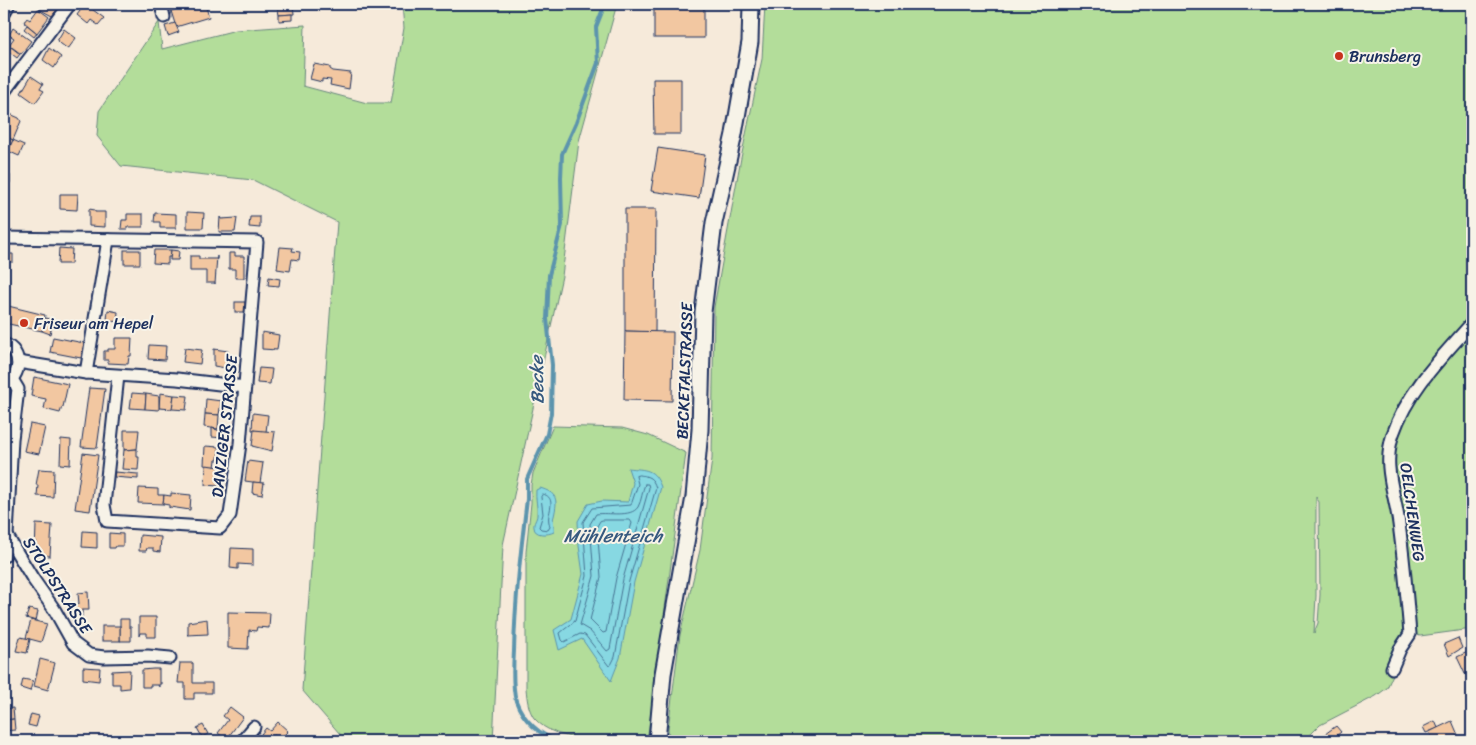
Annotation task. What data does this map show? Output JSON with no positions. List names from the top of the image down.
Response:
{
  "streets": {
    "main road": ["BECKETALSTRASSE"],
    "street": ["DANZIGER STRASSE", "OELCHENWEG", "STOLPSTRASSE"]
  },
  "water": ["Becke", "Mühlenteich"],
  "places": ["Brunsberg", "Friseur am Hepel"]
}
